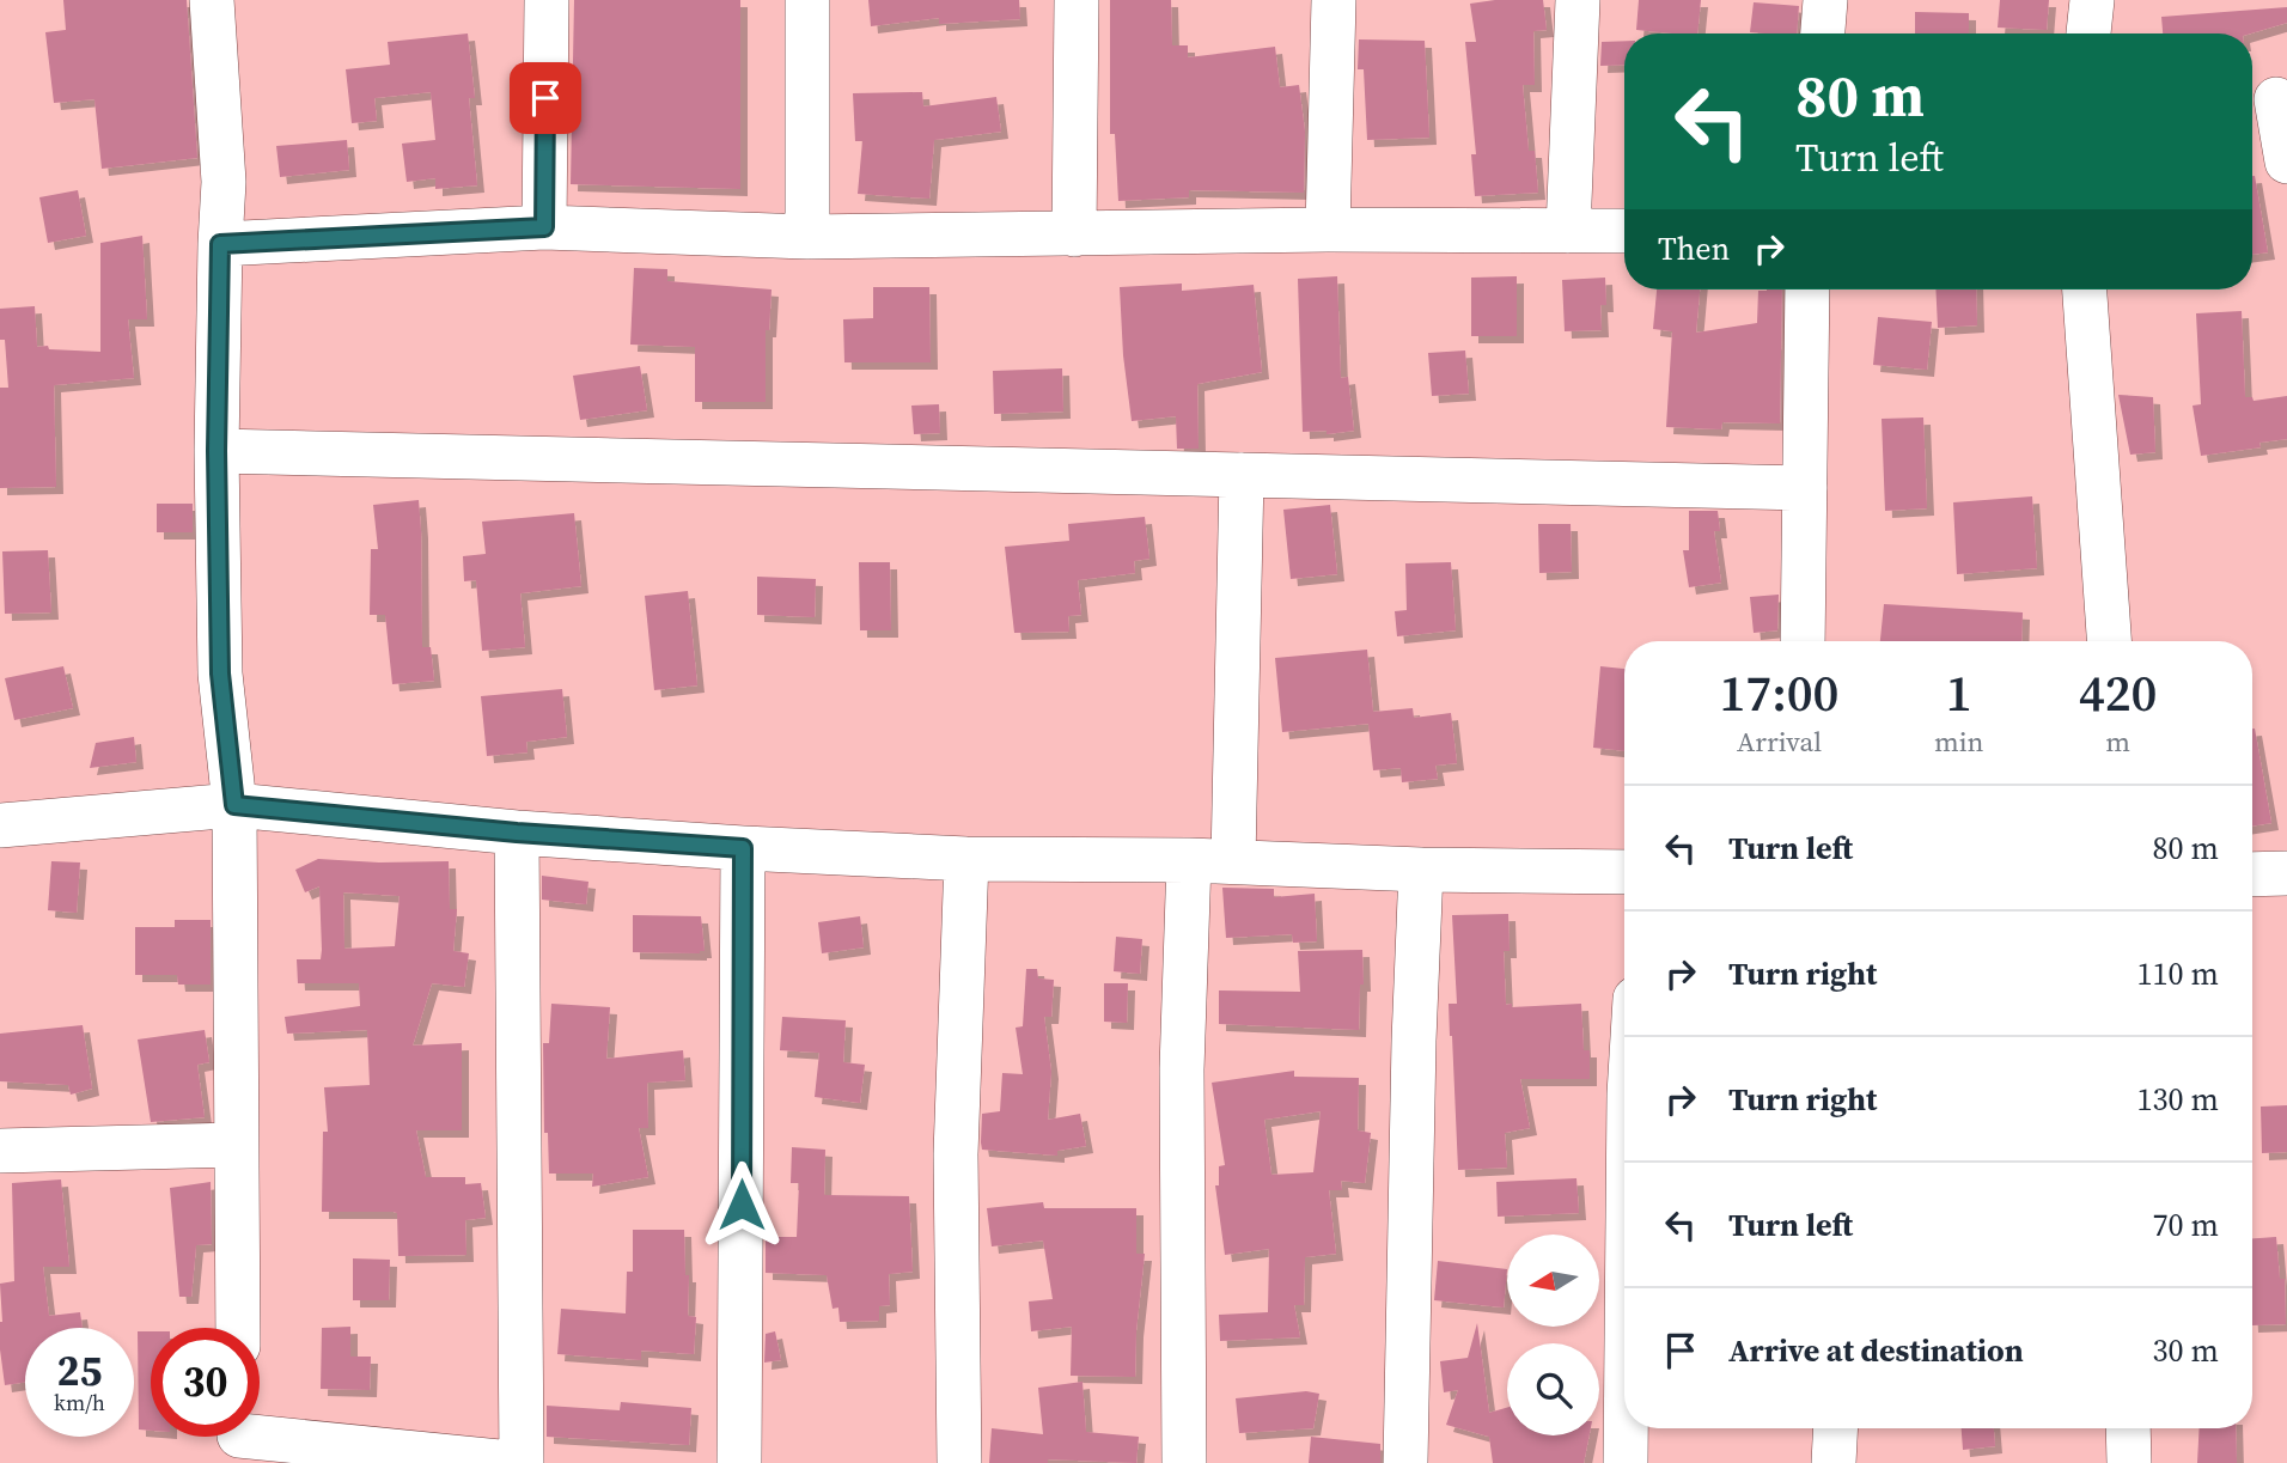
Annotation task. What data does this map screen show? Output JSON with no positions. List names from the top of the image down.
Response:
{
  "north": "left",
  "page": {
    "turn": ["80 m", "Turn left"],
    "then": "Then",
    "eta": [
      "17:00",
      "Arrival",
      "1",
      "min",
      "420",
      "m"
    ],
    "list": [
      {
        "name": "Turn left",
        "value": "80 m"
      },
      {
        "name": "Turn right",
        "value": "110 m"
      },
      {
        "name": "Turn right",
        "value": "130 m"
      },
      {
        "name": "Turn left",
        "value": "70 m"
      },
      {
        "name": "Arrive at destination",
        "value": "30 m"
      }
    ],
    "speed": "25 km/h",
    "limit": "30"
  }
}
